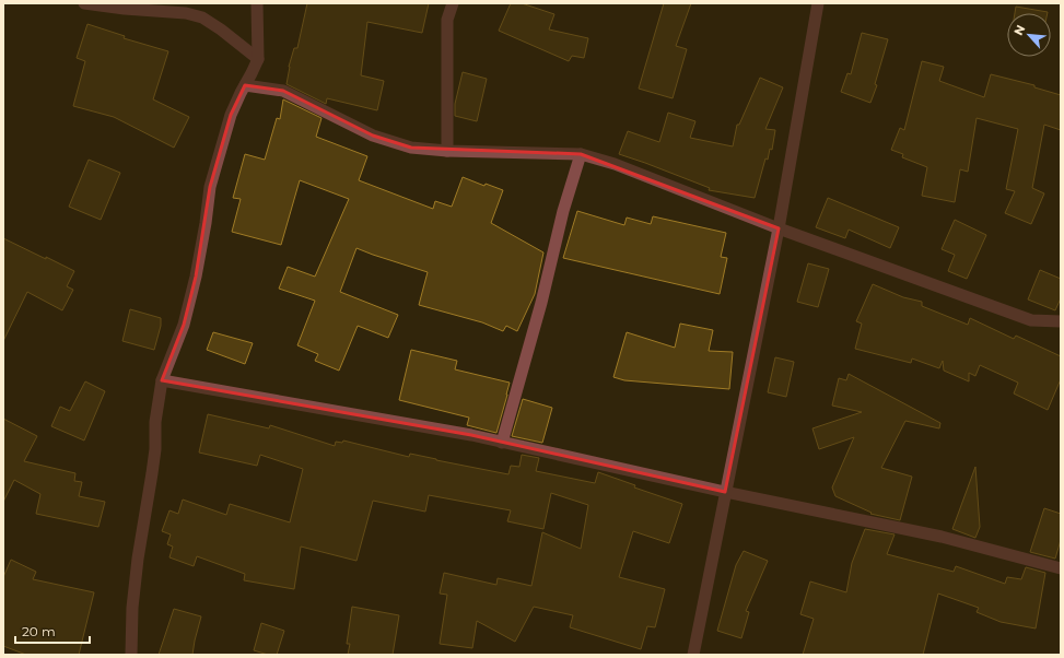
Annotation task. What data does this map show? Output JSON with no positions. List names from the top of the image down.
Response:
{
  "scale_bar": "20 m",
  "north": "top left"
}
